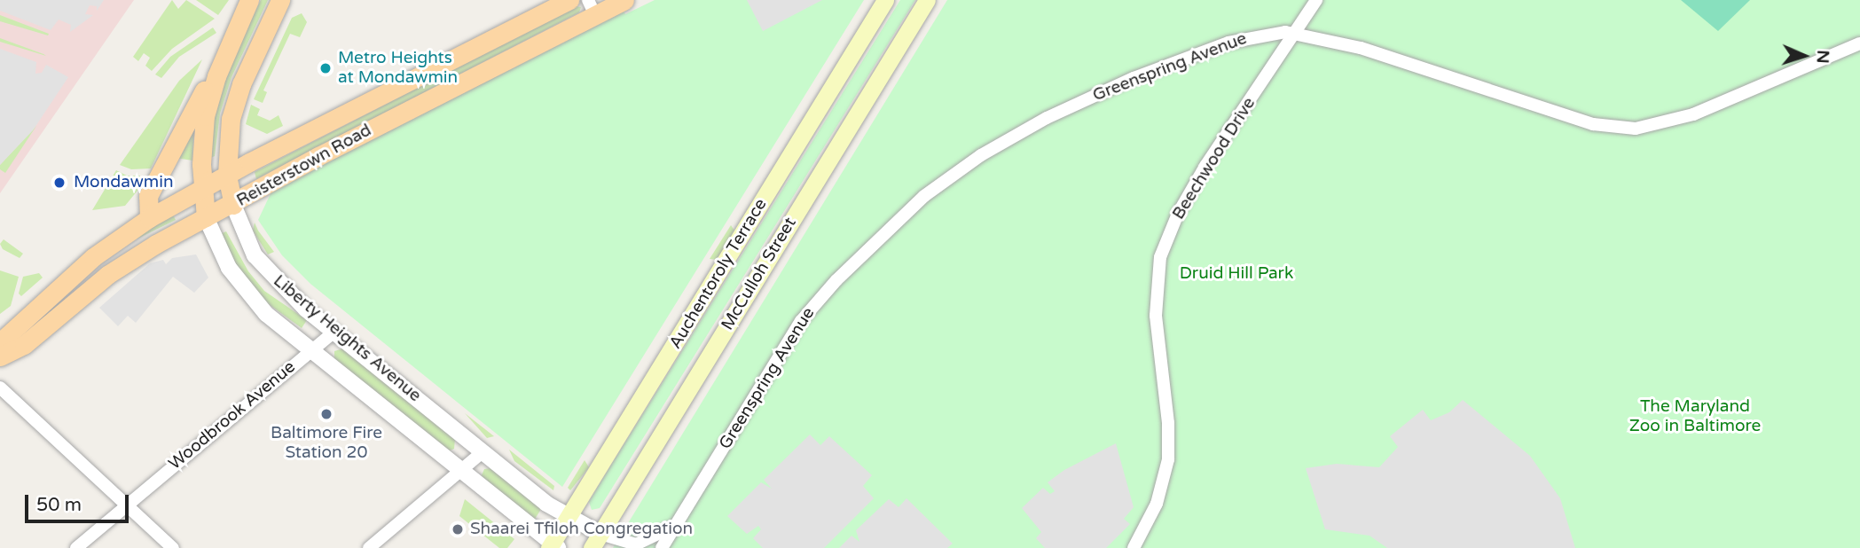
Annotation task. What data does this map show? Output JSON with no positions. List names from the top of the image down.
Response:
{
  "streets": {
    "main road": [
      "Reisterstown Road",
      "Auchentoroly Terrace",
      "McCulloh Street",
      "Liberty Heights Avenue"
    ],
    "street": ["Greenspring Avenue", "Beechwood Drive", "Woodbrook Avenue"]
  },
  "crossings": [
    ["Greenspring Avenue", "Beechwood Drive"],
    ["Greenspring Avenue", "McCulloh Street"],
    ["Greenspring Avenue", "Liberty Heights Avenue"],
    ["Reisterstown Road", "Liberty Heights Avenue"],
    ["Auchentoroly Terrace", "Liberty Heights Avenue"],
    ["McCulloh Street", "Liberty Heights Avenue"],
    ["Liberty Heights Avenue", "Woodbrook Avenue"]
  ],
  "parks": ["Druid Hill Park", "The Maryland Zoo in Baltimore"],
  "places": [
    "Metro Heights at Mondawmin",
    "Mondawmin",
    "Baltimore Fire Station 20",
    "Shaarei Tfiloh Congregation"
  ],
  "scale_bar": "50 m",
  "north": "right"
}
